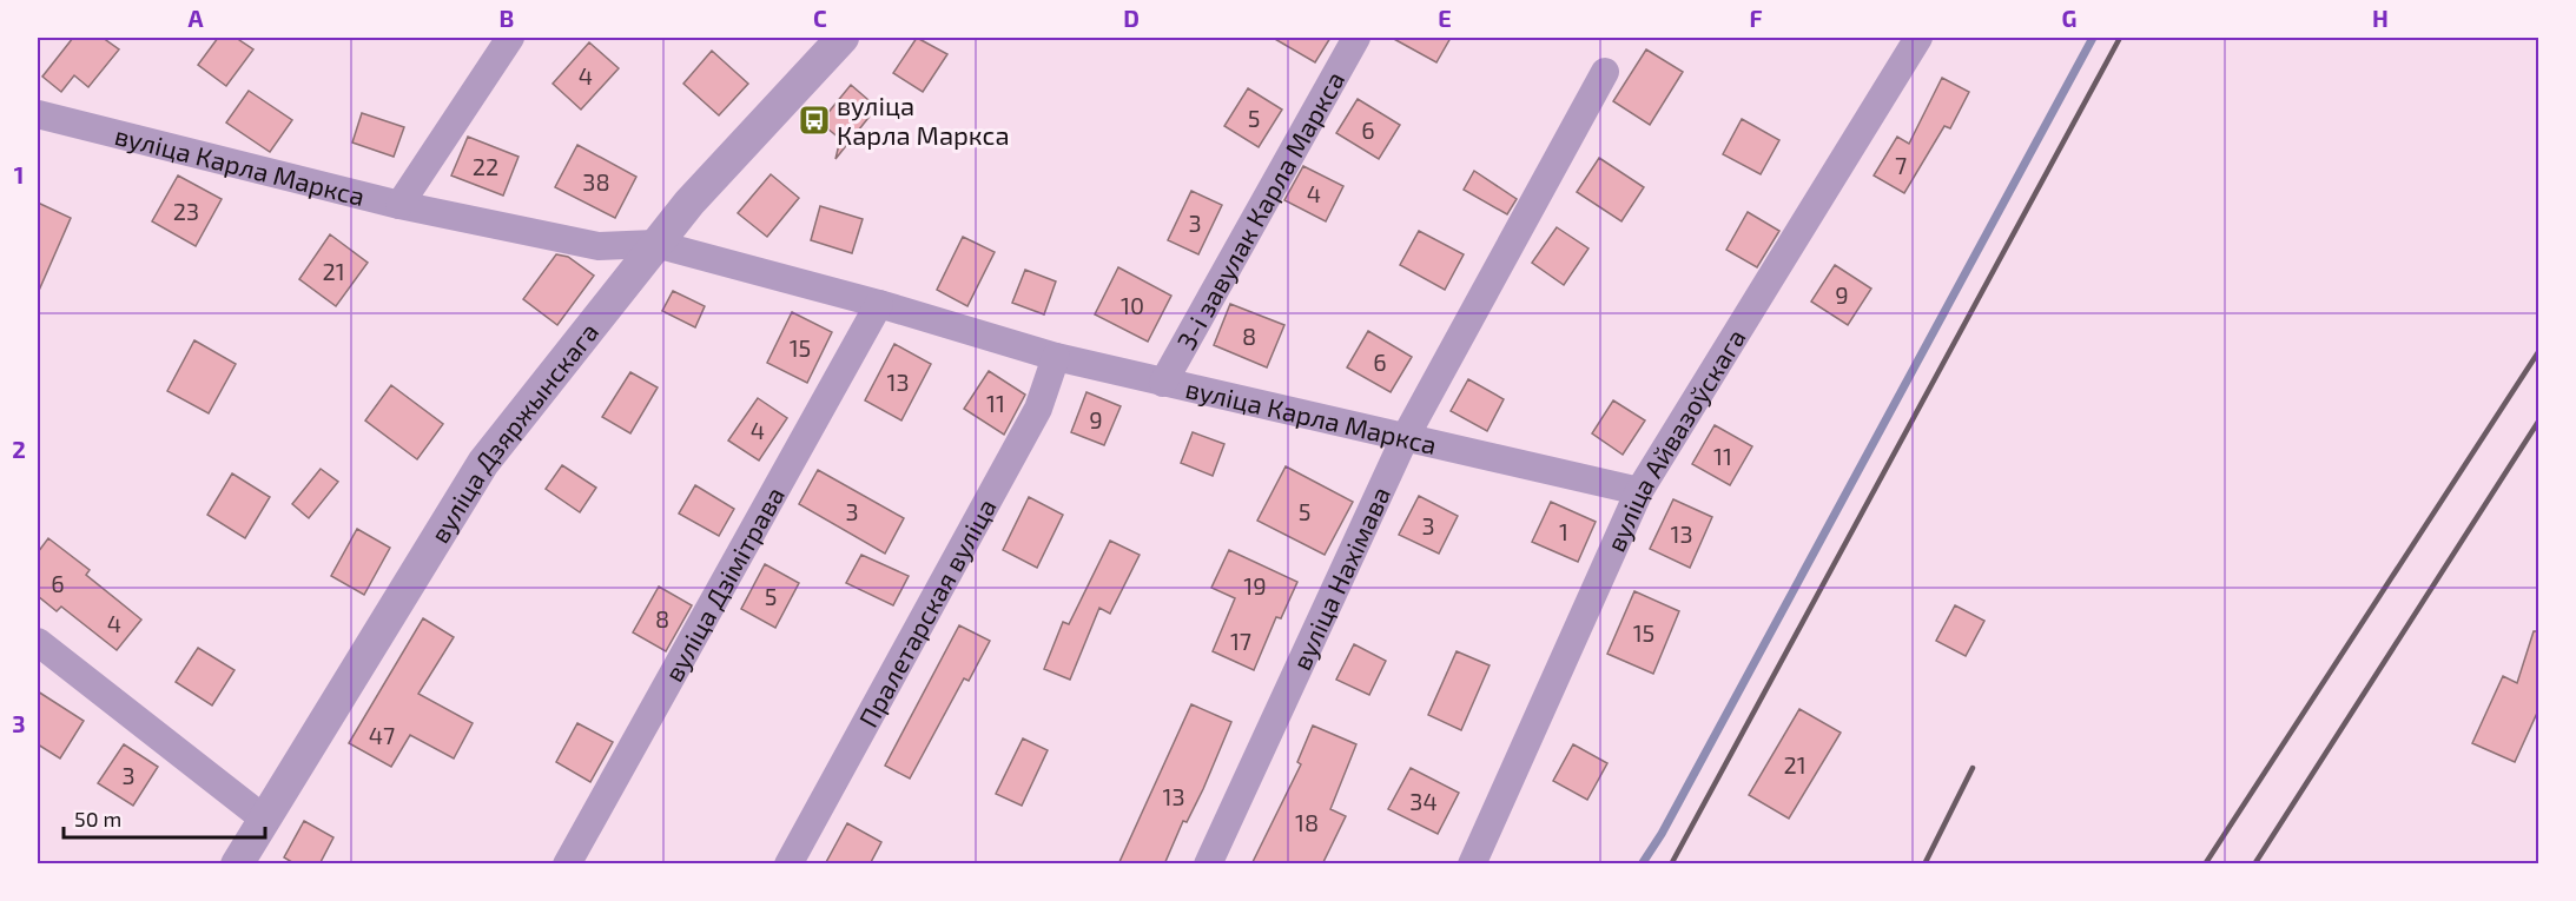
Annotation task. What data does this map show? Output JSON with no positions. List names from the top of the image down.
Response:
{
  "streets": {
    "street": [
      "вуліца Карла Маркса",
      "3-і завулак Карла Маркса",
      "вуліца Дзяржынскага",
      "вуліца Айвазоўскага",
      "вуліца Нахімава",
      "вуліца Дзімітрава",
      "Пралетарская вуліца"
    ]
  },
  "crossings": [
    ["вуліца Карла Маркса", "3-і завулак Карла Маркса"],
    ["вуліца Карла Маркса", "вуліца Дзяржынскага"],
    ["вуліца Карла Маркса", "вуліца Айвазоўскага"],
    ["вуліца Карла Маркса", "вуліца Нахімава"],
    ["вуліца Карла Маркса", "вуліца Дзімітрава"],
    ["вуліца Карла Маркса", "Пралетарская вуліца"]
  ],
  "places": {
    "bus stop": ["вуліца Карла Маркса"]
  },
  "house_numbers": [
    "4",
    "5",
    "6",
    "7",
    "22",
    "38",
    "4",
    "23",
    "3",
    "21",
    "9",
    "10",
    "8",
    "15",
    "6",
    "13",
    "11",
    "9",
    "4",
    "11",
    "3",
    "5",
    "3",
    "1",
    "13",
    "6",
    "19",
    "5",
    "8",
    "4",
    "15",
    "17",
    "47",
    "21",
    "3",
    "13",
    "34",
    "18"
  ],
  "scale_bar": "50 m",
  "grid": {
    "columns": [
      "A",
      "B",
      "C",
      "D",
      "E",
      "F",
      "G",
      "H"
    ],
    "rows": ["1", "2", "3"]
  }
}
